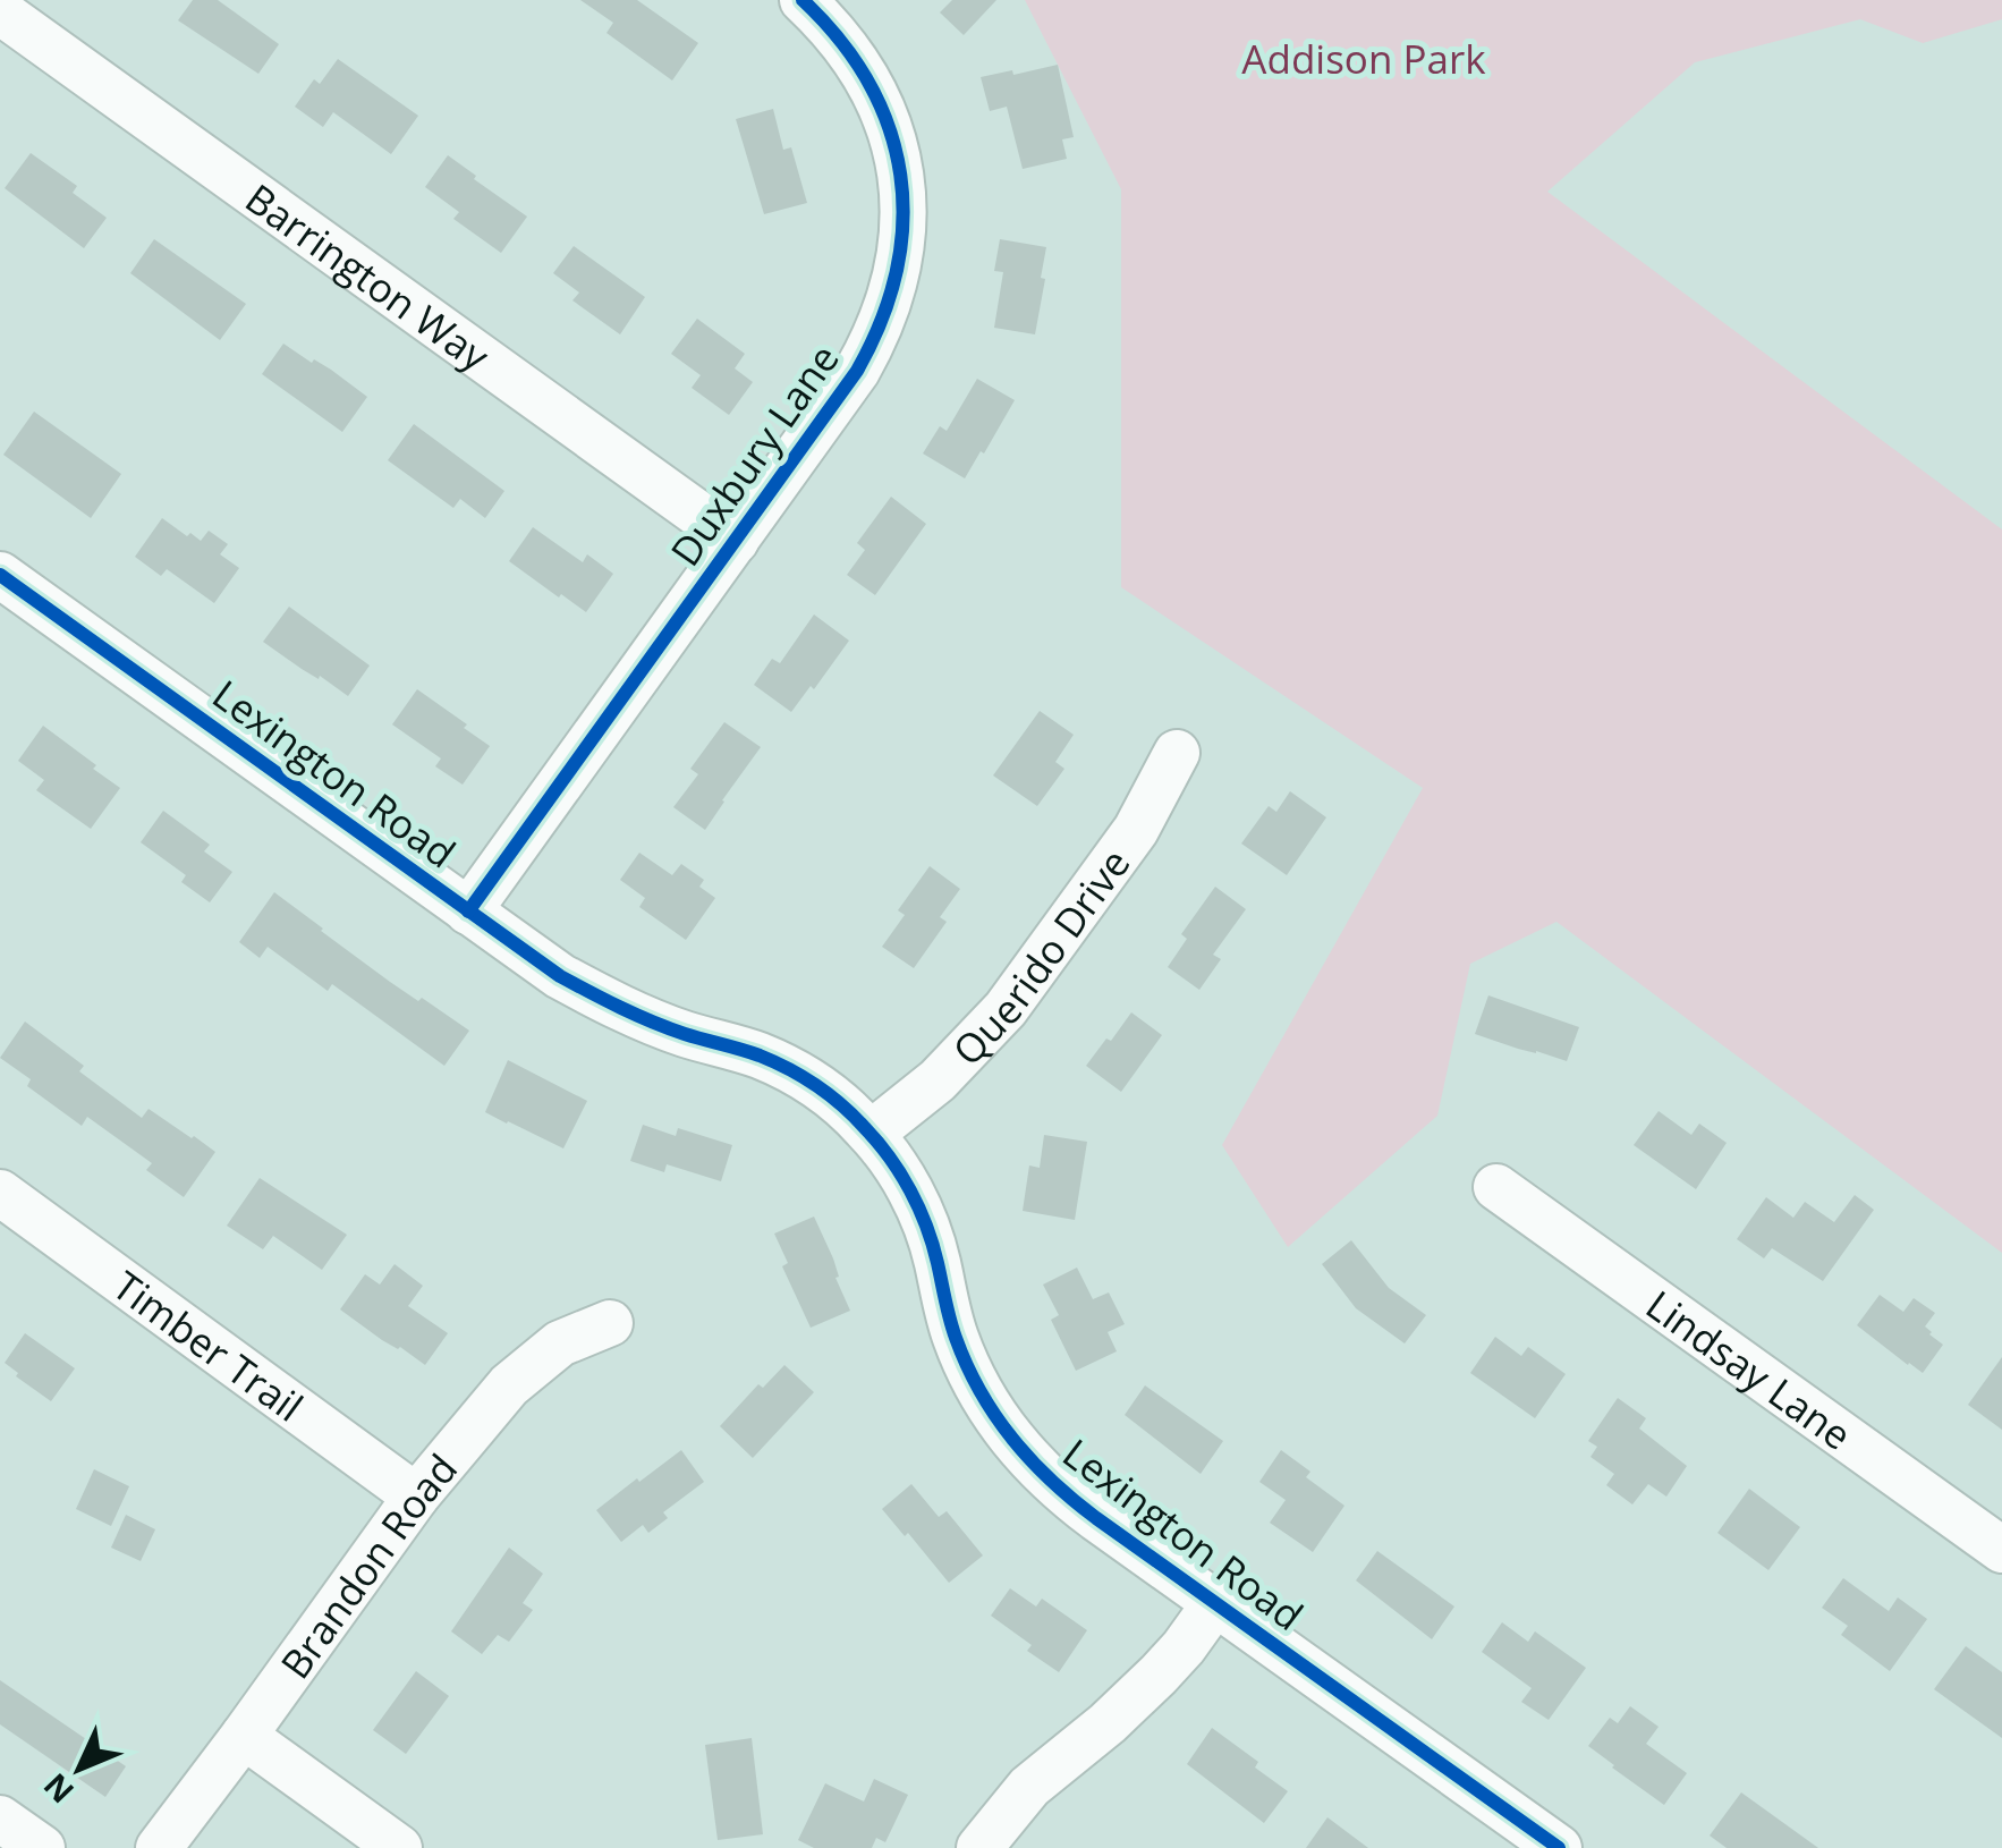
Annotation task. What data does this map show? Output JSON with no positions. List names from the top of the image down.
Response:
{
  "streets": {
    "street": [
      "Barrington Way",
      "Duxbury Lane",
      "Lexington Road",
      "Querido Drive",
      "Timber Trail",
      "Lindsay Lane",
      "Brandon Road"
    ]
  },
  "crossings": [
    ["Barrington Way", "Duxbury Lane"],
    ["Duxbury Lane", "Lexington Road"],
    ["Lexington Road", "Querido Drive"],
    ["Timber Trail", "Brandon Road"]
  ],
  "parks": ["Addison Park"],
  "north": "bottom left"
}
